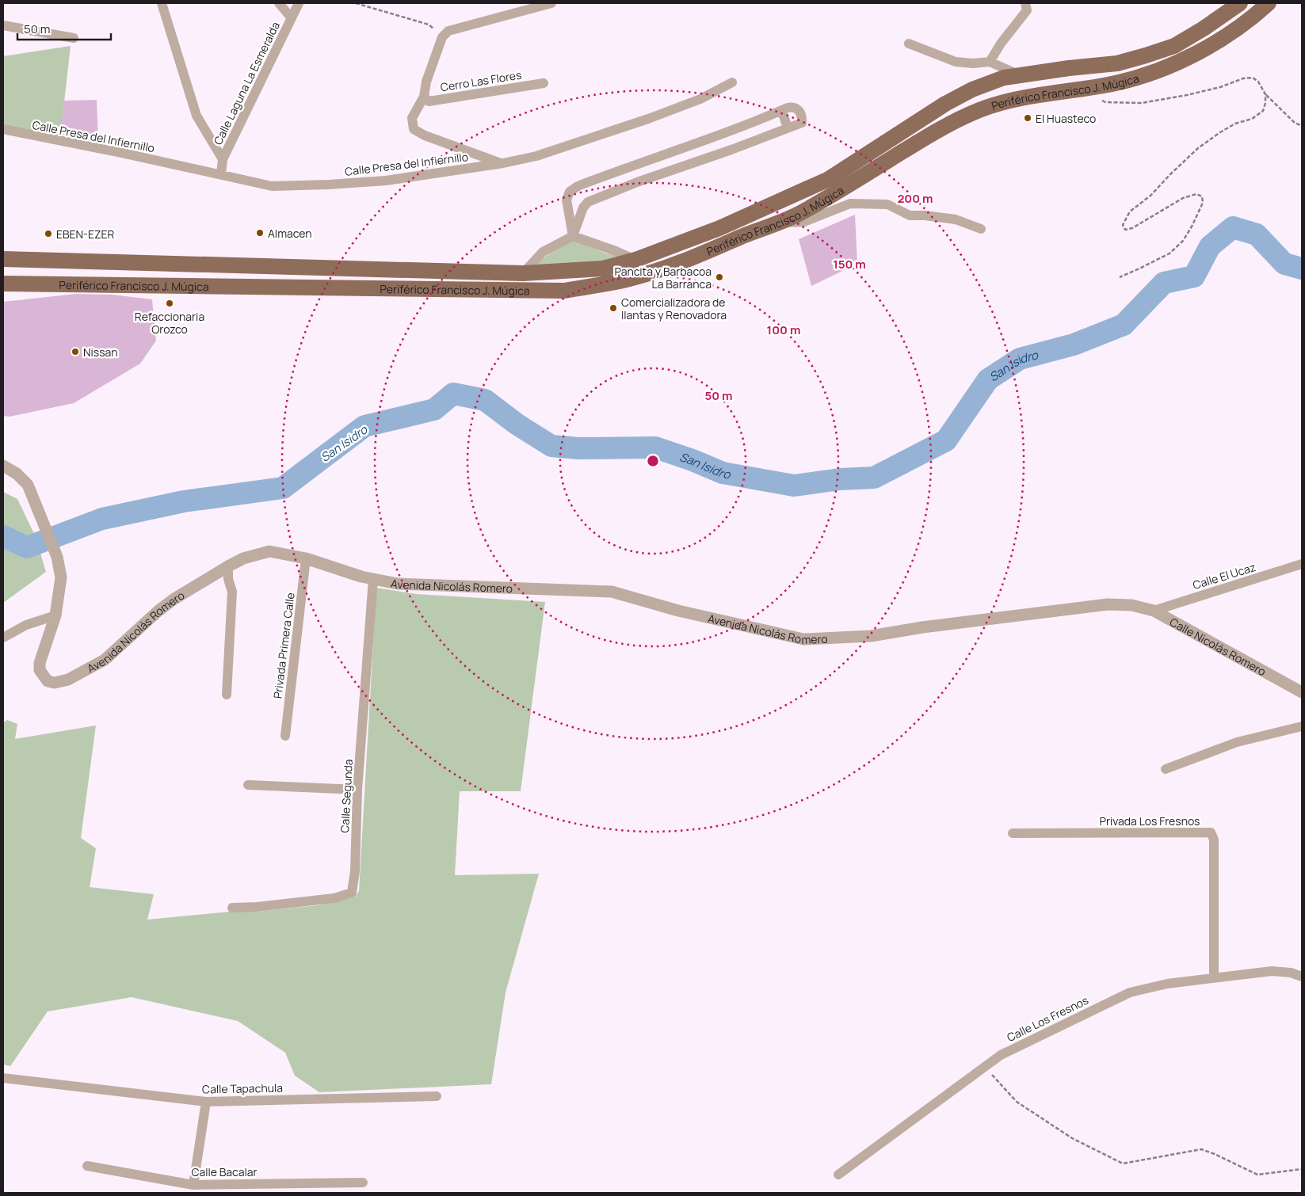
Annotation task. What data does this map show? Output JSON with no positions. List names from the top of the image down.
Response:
{
  "streets": {
    "main road": ["Periférico Francisco J. Múgica"],
    "street": [
      "Cerro Las Flores",
      "Calle Laguna La Esmeralda",
      "Calle Presa del Infiernillo",
      "Calle El Ucaz",
      "Avenida Nicolás Romero",
      "Privada Primera Calle",
      "Calle Nicolás Romero",
      "Calle Segunda",
      "Privada Los Fresnos",
      "Calle Los Fresnos",
      "Calle Tapachula",
      "Calle Bacalar"
    ]
  },
  "crossings": [
    ["Calle Laguna La Esmeralda", "Calle Presa del Infiernillo"],
    ["Calle El Ucaz", "Calle Nicolás Romero"],
    ["Avenida Nicolás Romero", "Privada Primera Calle"],
    ["Avenida Nicolás Romero", "Calle Nicolás Romero"],
    ["Avenida Nicolás Romero", "Calle Segunda"],
    ["Privada Los Fresnos", "Calle Los Fresnos"]
  ],
  "water": ["San Isidro"],
  "places": [
    "El Huasteco",
    "Almacen",
    "EBEN-EZER",
    "Pancita y Barbacoa La Barranca",
    "Refaccionaria Orozco",
    "Comercializadora de llantas y Renovadora",
    "Nissan"
  ],
  "scale_bar": "50 m",
  "rings": [
    "200 m",
    "150 m",
    "100 m",
    "50 m"
  ]
}
